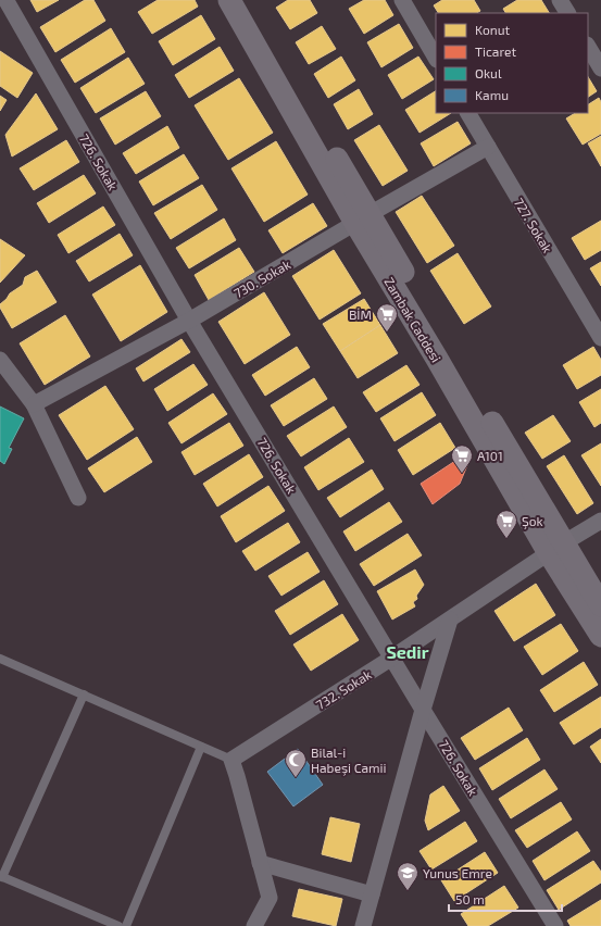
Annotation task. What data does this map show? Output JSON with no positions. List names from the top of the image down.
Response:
{
  "streets": {
    "street": [
      "726. Sokak",
      "727. Sokak",
      "730. Sokak",
      "Zambak Caddesi",
      "732. Sokak"
    ]
  },
  "crossings": [
    ["726. Sokak", "730. Sokak"],
    ["726. Sokak", "732. Sokak"],
    ["727. Sokak", "730. Sokak"],
    ["730. Sokak", "Zambak Caddesi"],
    ["Zambak Caddesi", "732. Sokak"]
  ],
  "districts": ["Sedir"],
  "places": {
    "supermarket": ["BİM", "A101", "Şok"],
    "mosque": ["Bilal-i Habeşi Camii"],
    "school or university": ["Yunus Emre"]
  },
  "legend": [
    "Konut",
    "Ticaret",
    "Okul",
    "Kamu"
  ],
  "scale_bar": "50 m"
}
